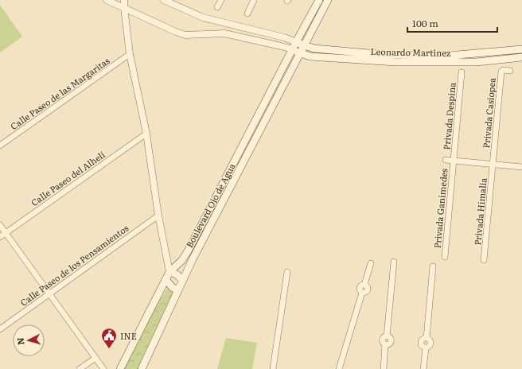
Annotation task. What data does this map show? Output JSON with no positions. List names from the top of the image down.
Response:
{
  "streets": {
    "main road": ["Leonardo Martínez", "Boulevard Ojo de Agua"],
    "street": [
      "Calle Paseo de las Margaritas",
      "Privada Casiopea",
      "Privada Despina",
      "Calle Paseo del Alhelí",
      "Privada Ganímedes",
      "Privada Himalia",
      "Calle Paseo de los Pensamientos"
    ]
  },
  "crossings": [
    ["Leonardo Martínez", "Boulevard Ojo de Agua"],
    ["Privada Casiopea", "Privada Himalia"],
    ["Privada Despina", "Privada Ganímedes"]
  ],
  "places": {
    "public building": ["INE"]
  },
  "scale_bar": "100 m",
  "north": "left"
}
